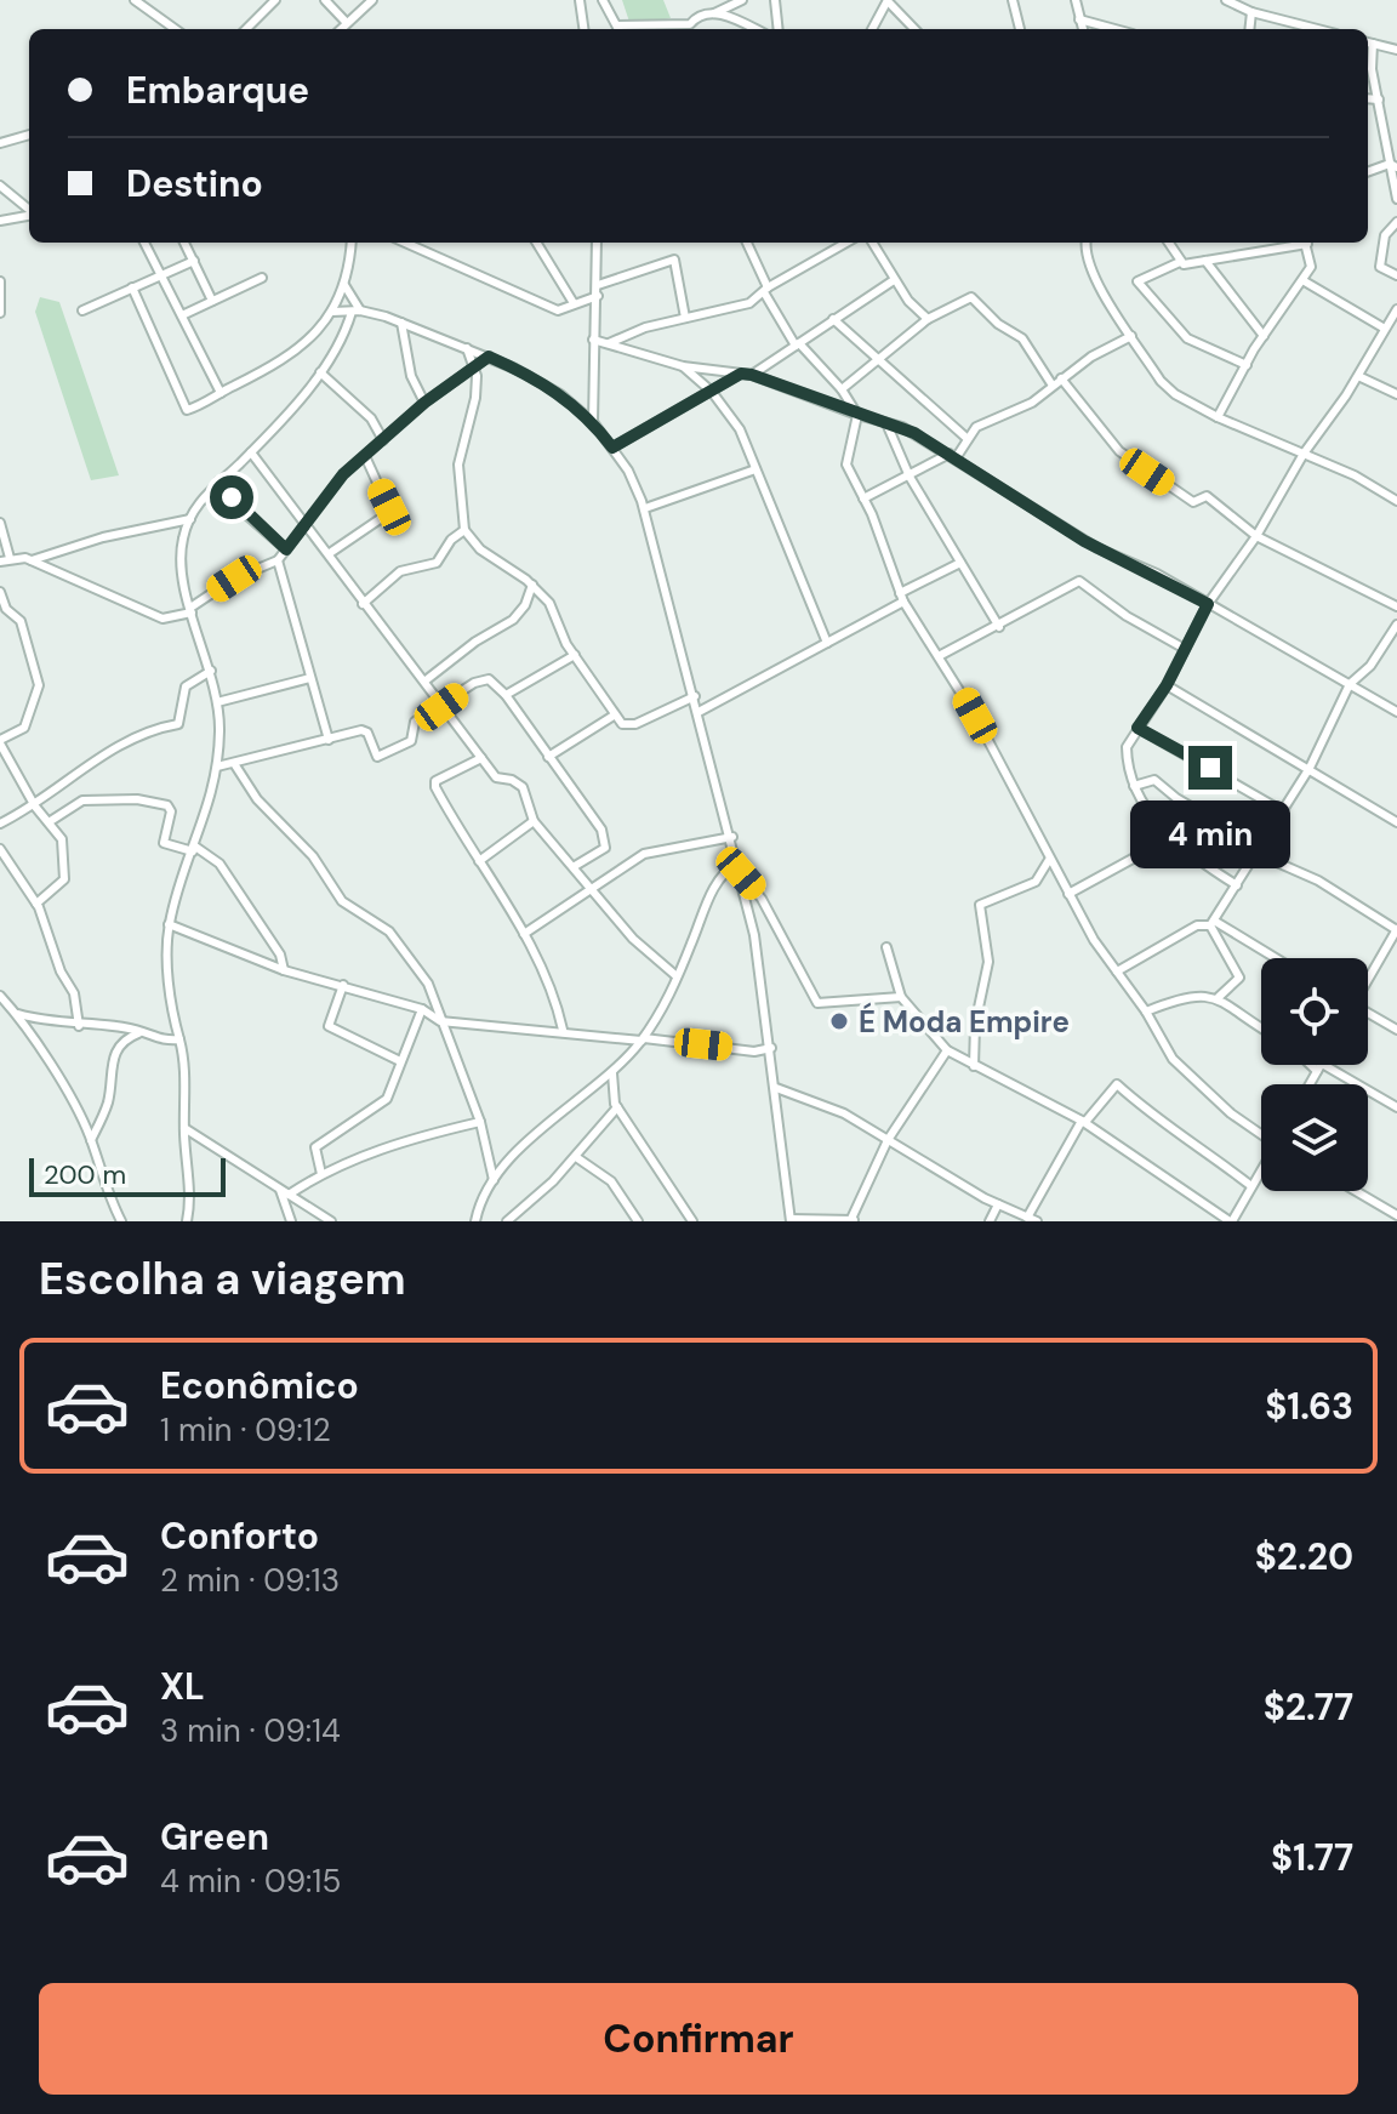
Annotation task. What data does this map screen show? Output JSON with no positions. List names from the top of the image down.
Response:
{
  "places": ["É Moda Empire"],
  "scale_bar": "200 m",
  "page": {
    "banner": ["Embarque", "Destino"],
    "bubble": "4 min",
    "scale": "200 m",
    "heading": "Escolha a viagem",
    "list": [
      {
        "name": "Econômico",
        "note": "1 min · 09:12",
        "value": "$1.63"
      },
      {
        "name": "Conforto",
        "note": "2 min · 09:13",
        "value": "$2.20"
      },
      {
        "name": "XL",
        "note": "3 min · 09:14",
        "value": "$2.77"
      },
      {
        "name": "Green",
        "note": "4 min · 09:15",
        "value": "$1.77"
      }
    ],
    "buttons": "Confirmar"
  }
}
